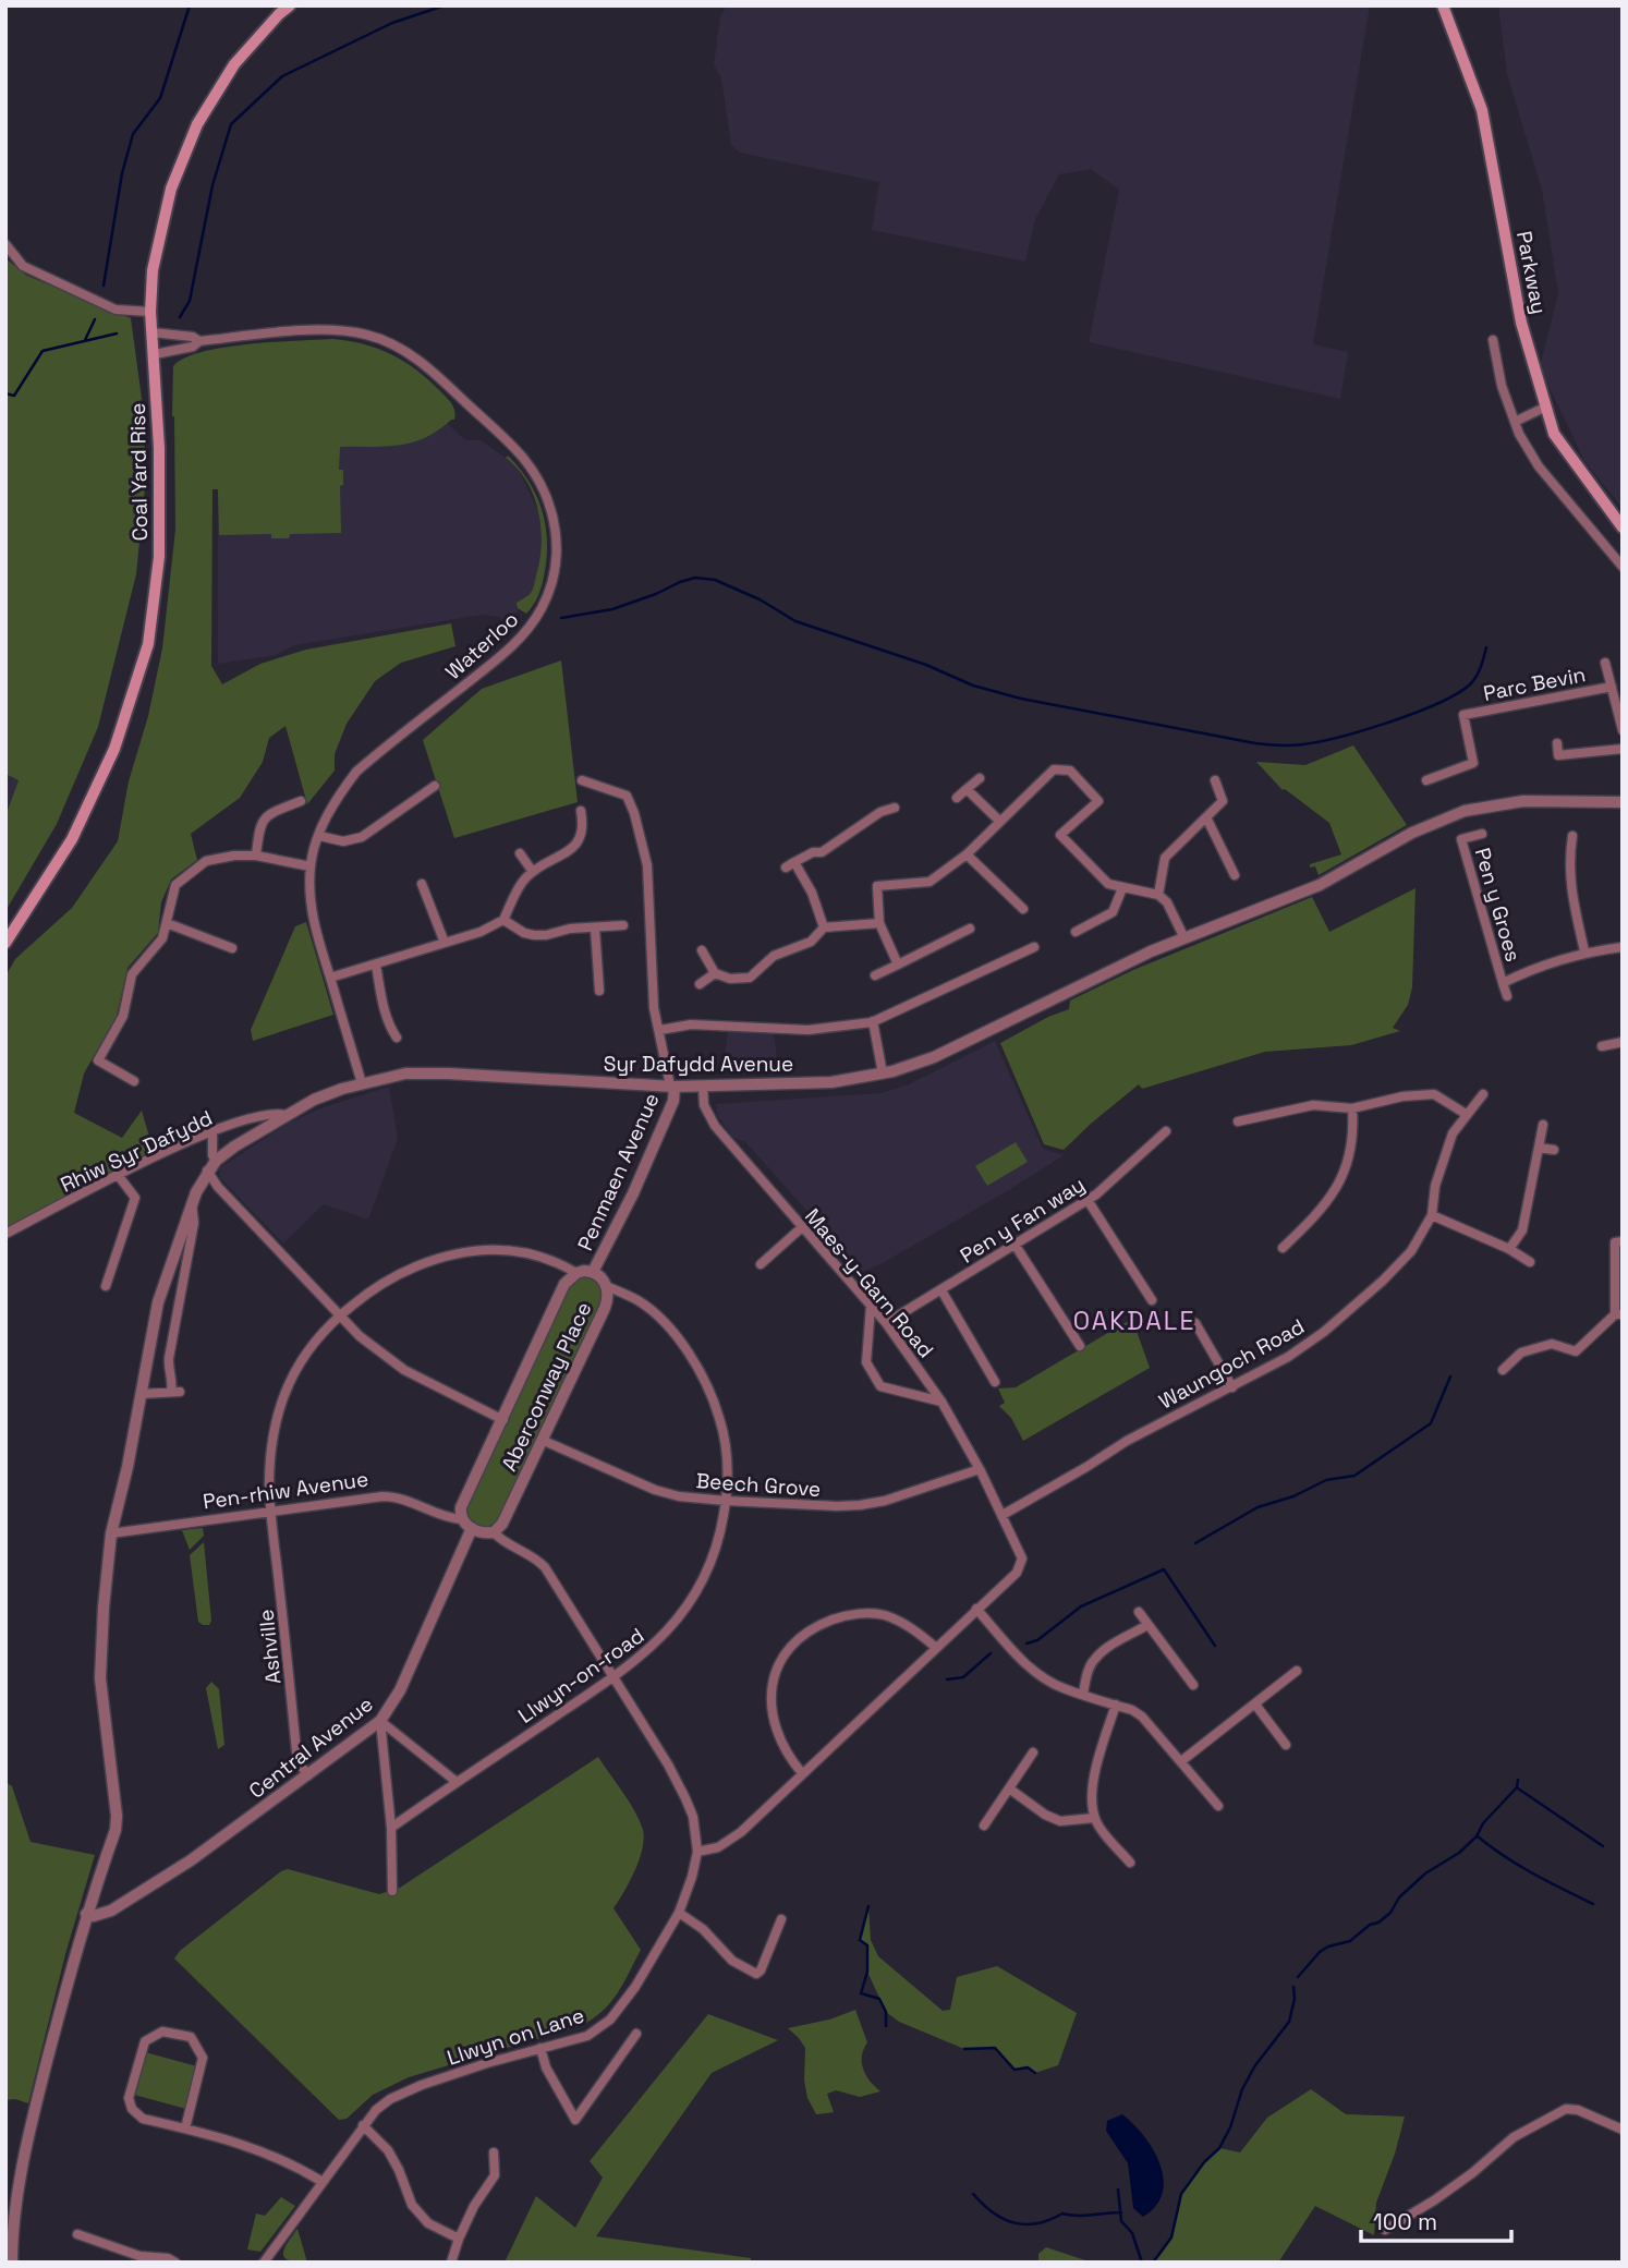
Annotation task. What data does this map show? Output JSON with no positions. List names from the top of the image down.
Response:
{
  "streets": {
    "main road": ["Parkway", "Coal Yard Rise"],
    "street": [
      "Waterloo",
      "Parc Bevin",
      "Pen y Groes",
      "Syr Dafydd Avenue",
      "Rhiw Syr Dafydd",
      "Penmaen Avenue",
      "Pen y Fan way",
      "Maes-y-Garn Road",
      "Waungoch Road",
      "Aberconway Place",
      "Beech Grove",
      "Pen-rhiw Avenue",
      "Ashville",
      "Llwyn-on-road",
      "Central Avenue",
      "Llwyn on Lane"
    ]
  },
  "crossings": [
    ["Coal Yard Rise", "Waterloo"],
    ["Waterloo", "Syr Dafydd Avenue"],
    ["Syr Dafydd Avenue", "Rhiw Syr Dafydd"],
    ["Syr Dafydd Avenue", "Penmaen Avenue"],
    ["Syr Dafydd Avenue", "Maes-y-Garn Road"],
    ["Syr Dafydd Avenue", "Pen-rhiw Avenue"],
    ["Syr Dafydd Avenue", "Central Avenue"],
    ["Penmaen Avenue", "Aberconway Place"],
    ["Pen y Fan way", "Maes-y-Garn Road"],
    ["Maes-y-Garn Road", "Waungoch Road"],
    ["Maes-y-Garn Road", "Beech Grove"],
    ["Aberconway Place", "Beech Grove"],
    ["Aberconway Place", "Pen-rhiw Avenue"],
    ["Aberconway Place", "Ashville"],
    ["Aberconway Place", "Llwyn-on-road"],
    ["Beech Grove", "Llwyn-on-road"],
    ["Pen-rhiw Avenue", "Ashville"],
    ["Pen-rhiw Avenue", "Llwyn-on-road"],
    ["Pen-rhiw Avenue", "Central Avenue"],
    ["Pen-rhiw Avenue", "Llwyn on Lane"],
    ["Ashville", "Central Avenue"],
    ["Llwyn-on-road", "Llwyn on Lane"]
  ],
  "districts": ["OAKDALE"],
  "scale_bar": "100 m"
}
